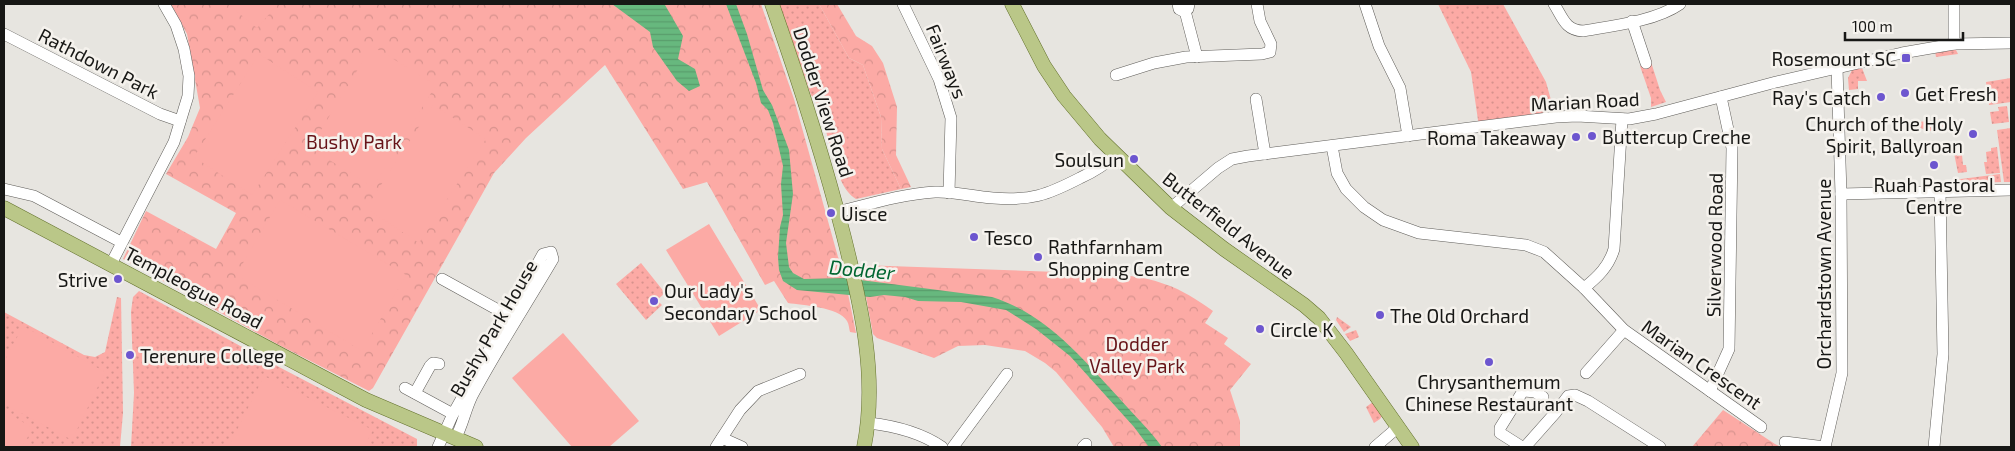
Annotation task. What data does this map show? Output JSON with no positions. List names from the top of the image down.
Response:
{
  "streets": {
    "main road": ["Dodder View Road", "Butterfield Avenue", "Templeogue Road"],
    "street": [
      "Fairways",
      "Rathdown Park",
      "Marian Road",
      "Silverwood Road",
      "Orchardstown Avenue",
      "Bushy Park House",
      "Marian Crescent"
    ]
  },
  "crossings": [
    ["Marian Road", "Butterfield Avenue"],
    ["Marian Road", "Silverwood Road"],
    ["Marian Road", "Orchardstown Avenue"],
    ["Marian Road", "Marian Crescent"],
    ["Silverwood Road", "Marian Crescent"],
    ["Templeogue Road", "Bushy Park House"]
  ],
  "water": ["Dodder"],
  "parks": ["Bushy Park", "Dodder Valley Park"],
  "places": {
    "transit": ["Rosemount SC"],
    "other": [
      "Get Fresh",
      "Ray's Catch",
      "Church of the Holy Spirit, Ballyroan",
      "Buttercup Creche",
      "Roma Takeaway",
      "Soulsun",
      "Ruah Pastoral Centre",
      "Uisce",
      "Tesco",
      "Rathfarnham Shopping Centre",
      "Strive",
      "Our Lady's Secondary School",
      "The Old Orchard",
      "Circle K",
      "Terenure College",
      "Chrysanthemum Chinese Restaurant"
    ]
  },
  "scale_bar": "100 m"
}
